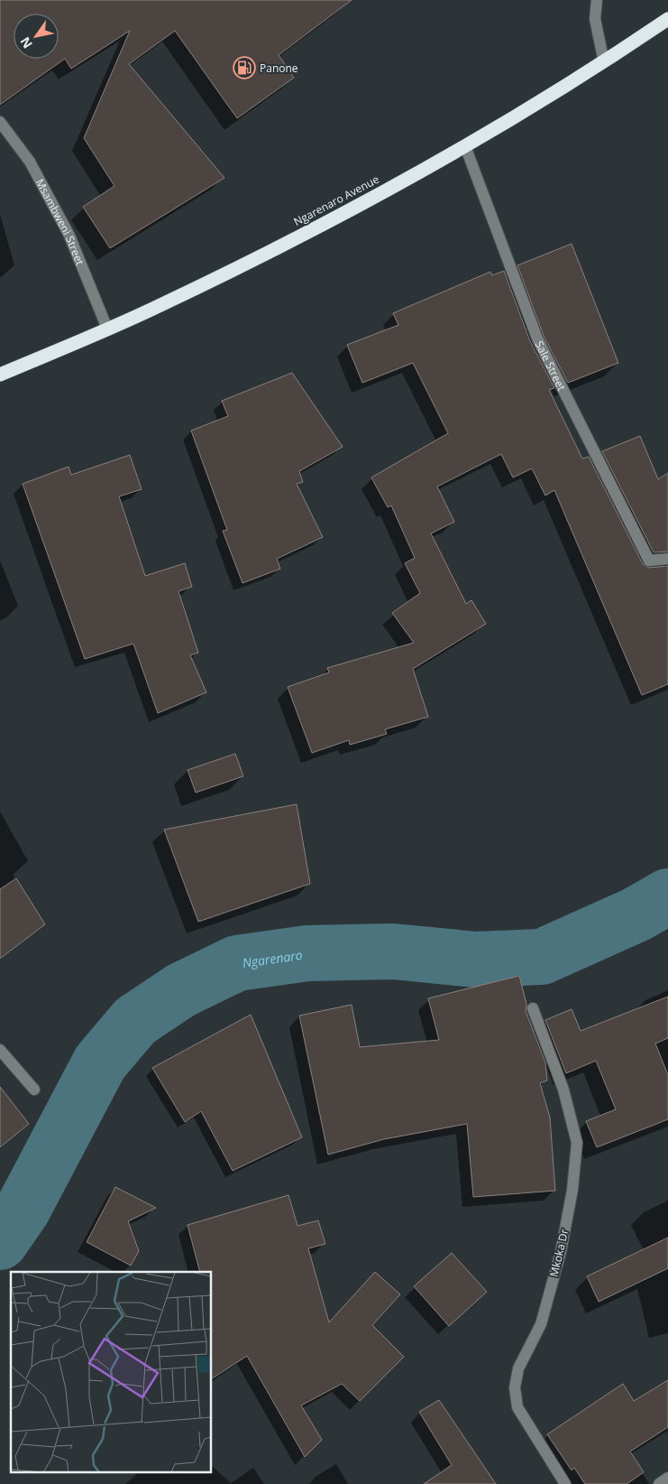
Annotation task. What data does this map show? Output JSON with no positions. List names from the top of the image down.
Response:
{
  "streets": {
    "highway": ["Ngarenaro Avenue"],
    "street": ["Msambweni Street", "Sale Street", "Mkoka Dr"]
  },
  "crossings": [
    ["Ngarenaro Avenue", "Msambweni Street"],
    ["Ngarenaro Avenue", "Sale Street"]
  ],
  "water": ["Ngarenaro"],
  "places": {
    "fuel station": ["Panone"]
  },
  "north": "bottom left"
}
